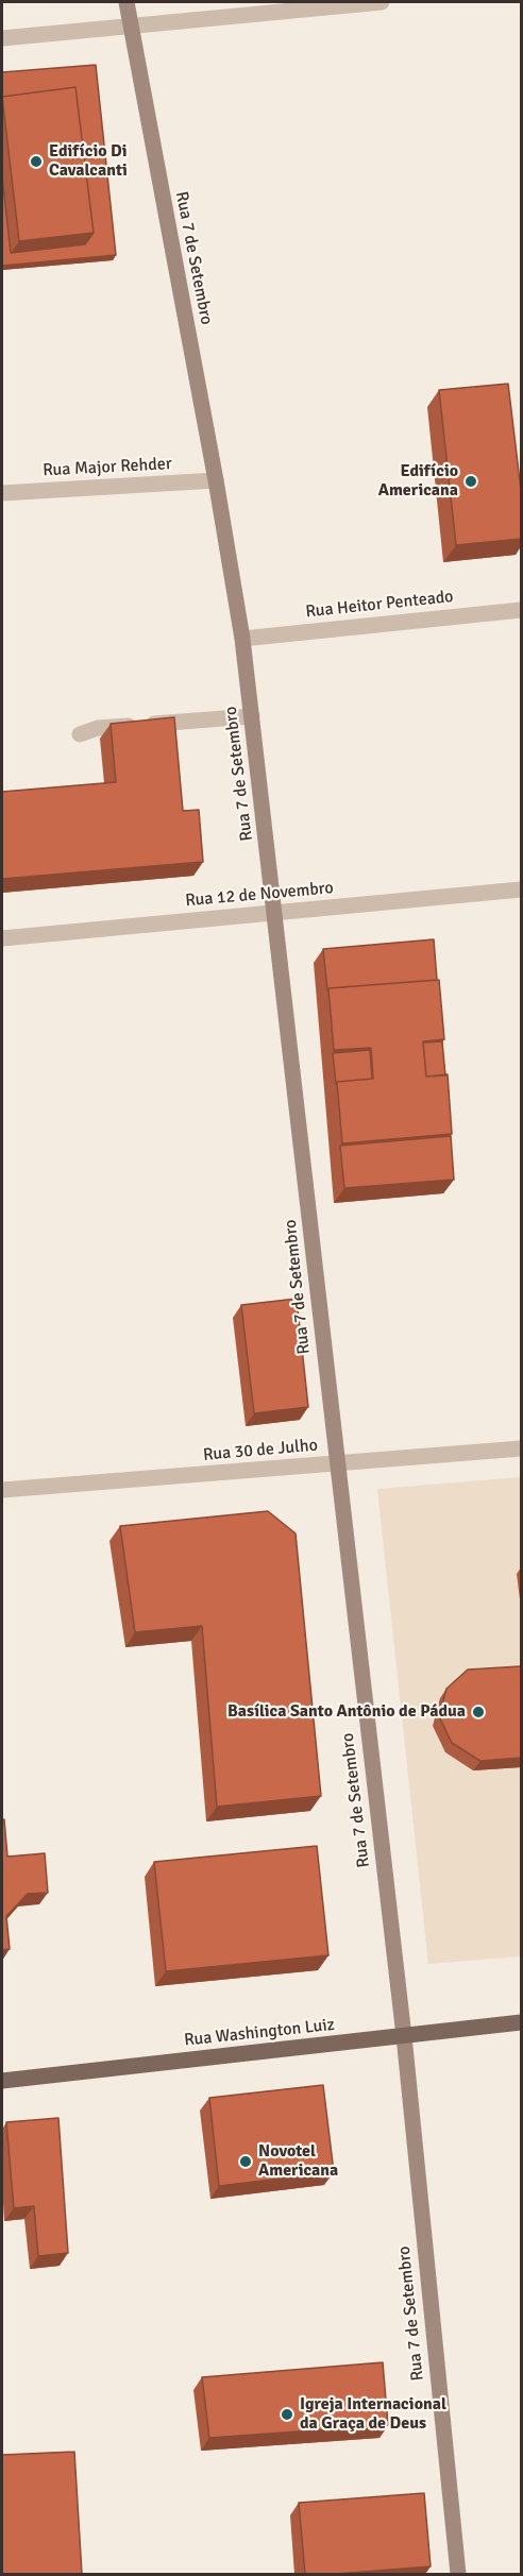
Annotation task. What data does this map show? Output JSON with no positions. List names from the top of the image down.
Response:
{
  "streets": {
    "main road": ["Rua Washington Luiz"],
    "street": [
      "Rua 7 de Setembro",
      "Rua Major Rehder",
      "Rua Heitor Penteado",
      "Rua 12 de Novembro",
      "Rua 30 de Julho"
    ]
  },
  "crossings": [
    ["Rua 7 de Setembro", "Rua Major Rehder"],
    ["Rua 7 de Setembro", "Rua Heitor Penteado"],
    ["Rua 7 de Setembro", "Rua 12 de Novembro"],
    ["Rua 7 de Setembro", "Rua 30 de Julho"],
    ["Rua 7 de Setembro", "Rua Washington Luiz"]
  ],
  "places": [
    "Edifício Di Cavalcanti",
    "Edifício Americana",
    "Basílica Santo Antônio de Pádua",
    "Novotel Americana",
    "Igreja Internacional da Graça de Deus"
  ]
}
